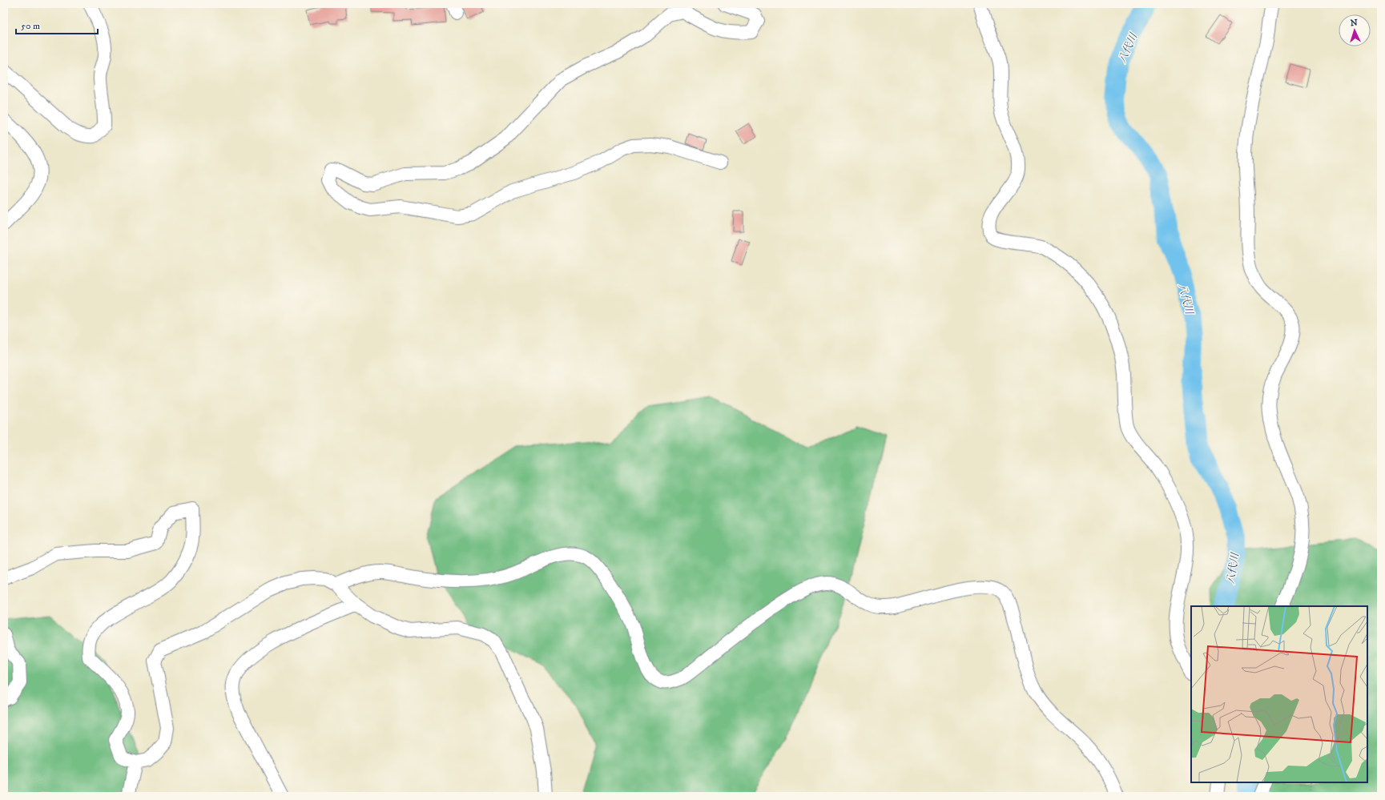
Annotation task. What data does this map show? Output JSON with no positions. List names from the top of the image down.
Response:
{
  "water": ["八代川"],
  "scale_bar": "50 m",
  "north": "top"
}
